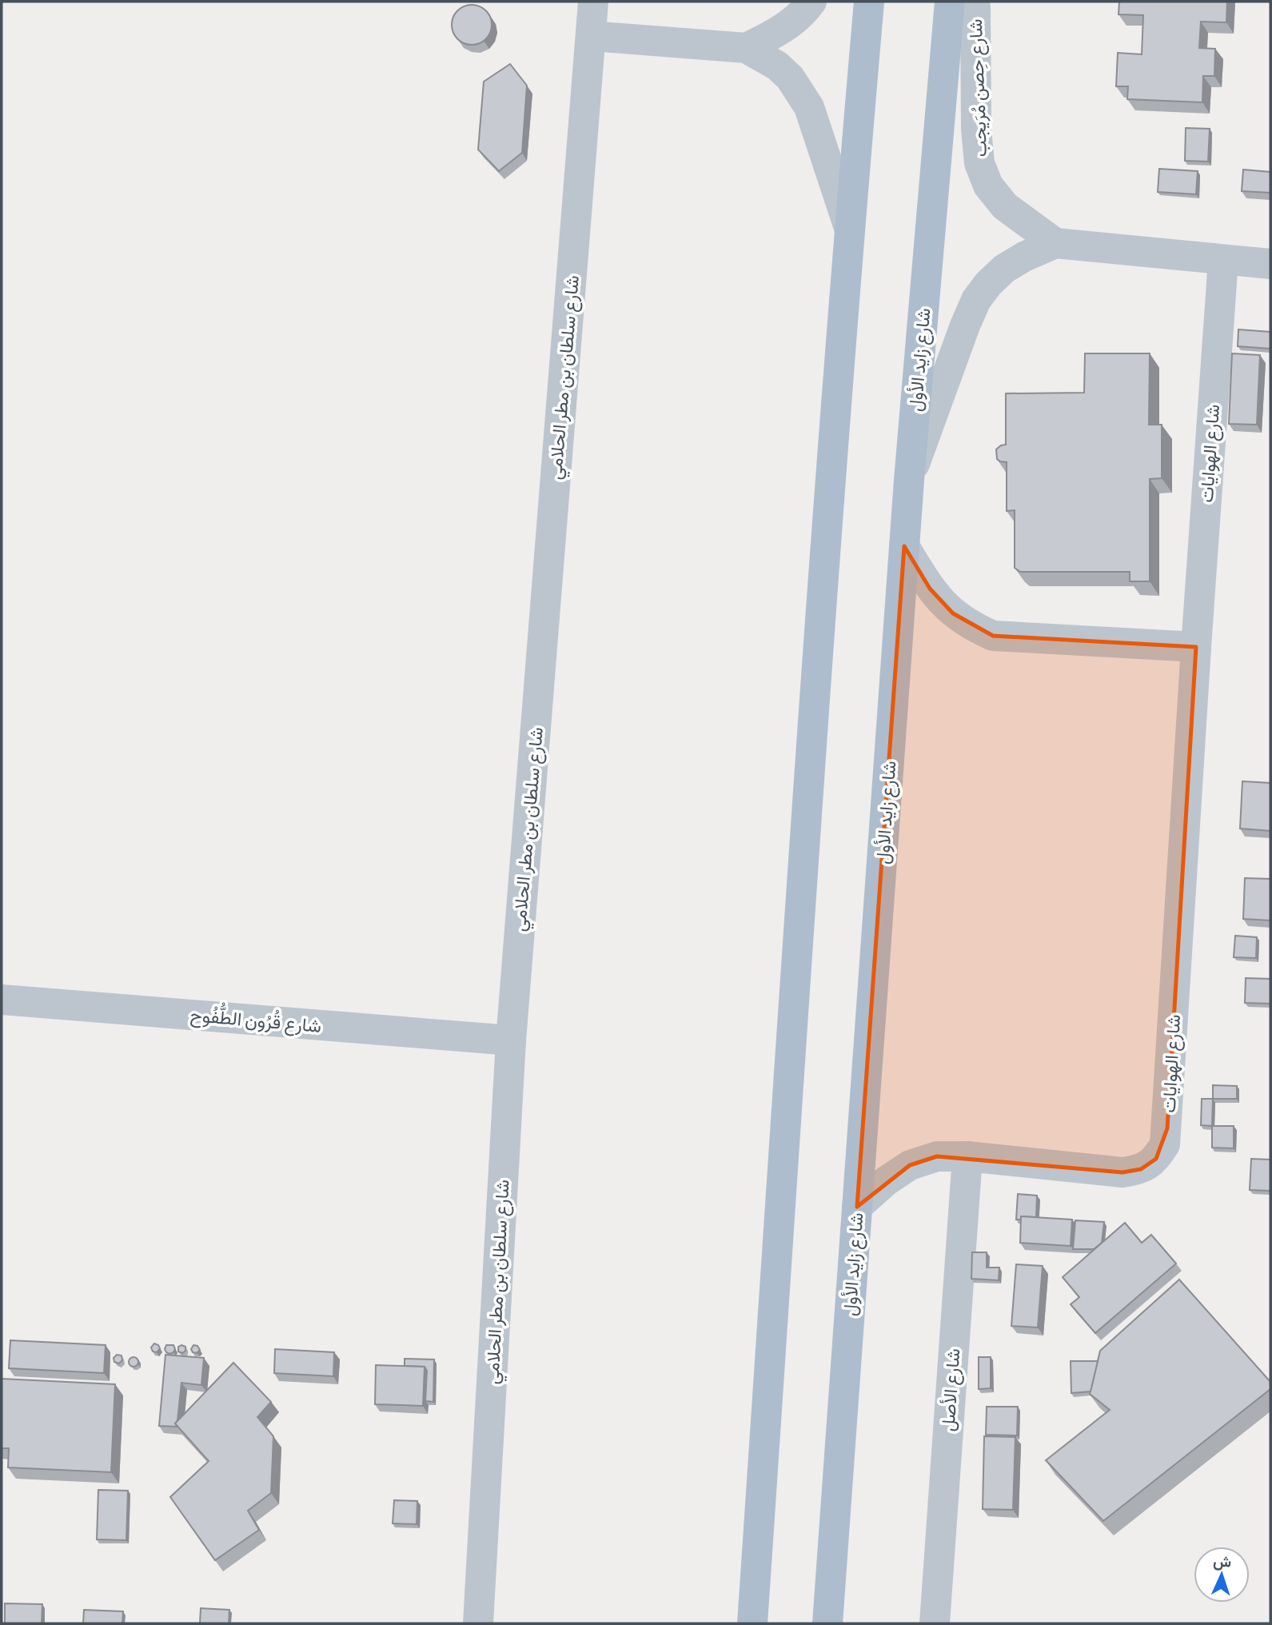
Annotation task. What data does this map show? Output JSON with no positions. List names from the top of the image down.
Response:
{
  "streets": {
    "main road": ["شارع زايد الأول"],
    "street": [
      "شارع حِصن مُرَيجب",
      "شارع سلطان بن مطر الحلامي",
      "شارع الهوايات",
      "شارع قُرُون الطُّفُوح",
      "شارع الأصل"
    ]
  },
  "crossings": [
    ["شارع زايد الأول", "شارع الهوايات"],
    ["شارع سلطان بن مطر الحلامي", "شارع قُرُون الطُّفُوح"],
    ["شارع الهوايات", "شارع الأصل"]
  ],
  "north": "top"
}
